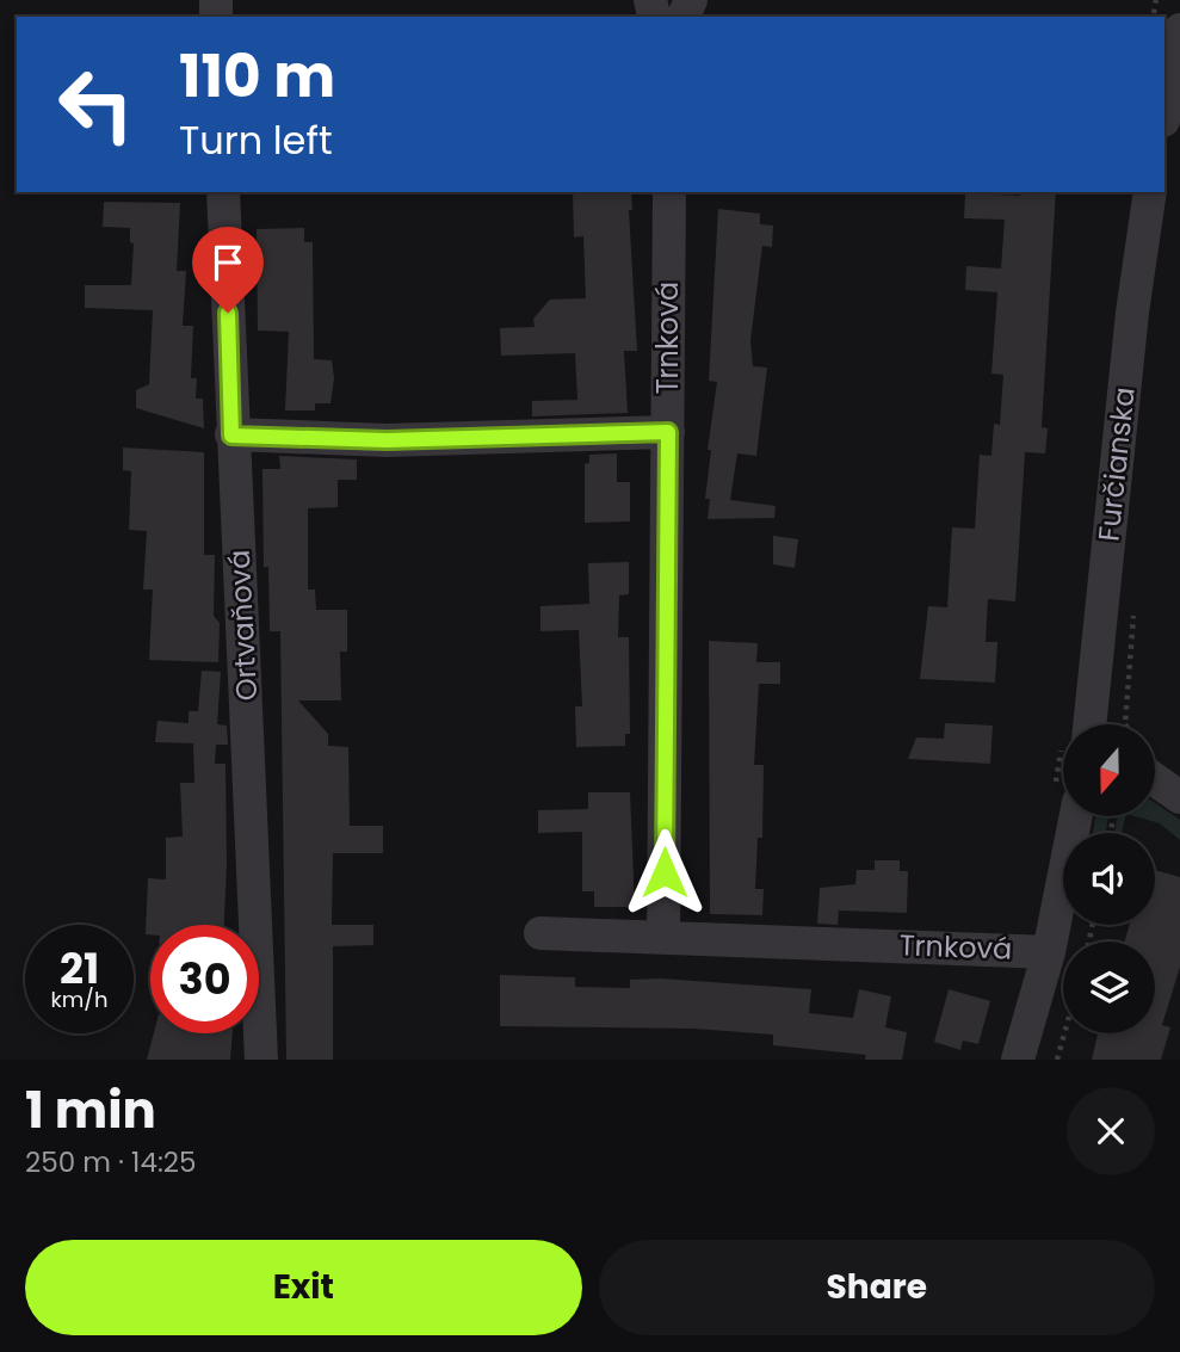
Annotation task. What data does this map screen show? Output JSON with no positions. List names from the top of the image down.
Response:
{
  "streets": {
    "street": ["Trnková", "Furčianska", "Ortvaňová"]
  },
  "north": "bottom",
  "page": {
    "turn": ["110 m", "Turn left"],
    "speed": "21 km/h",
    "limit": "30",
    "heading": ["1 min", "250 m · 14:25"],
    "buttons": ["Exit", "Share"]
  }
}
